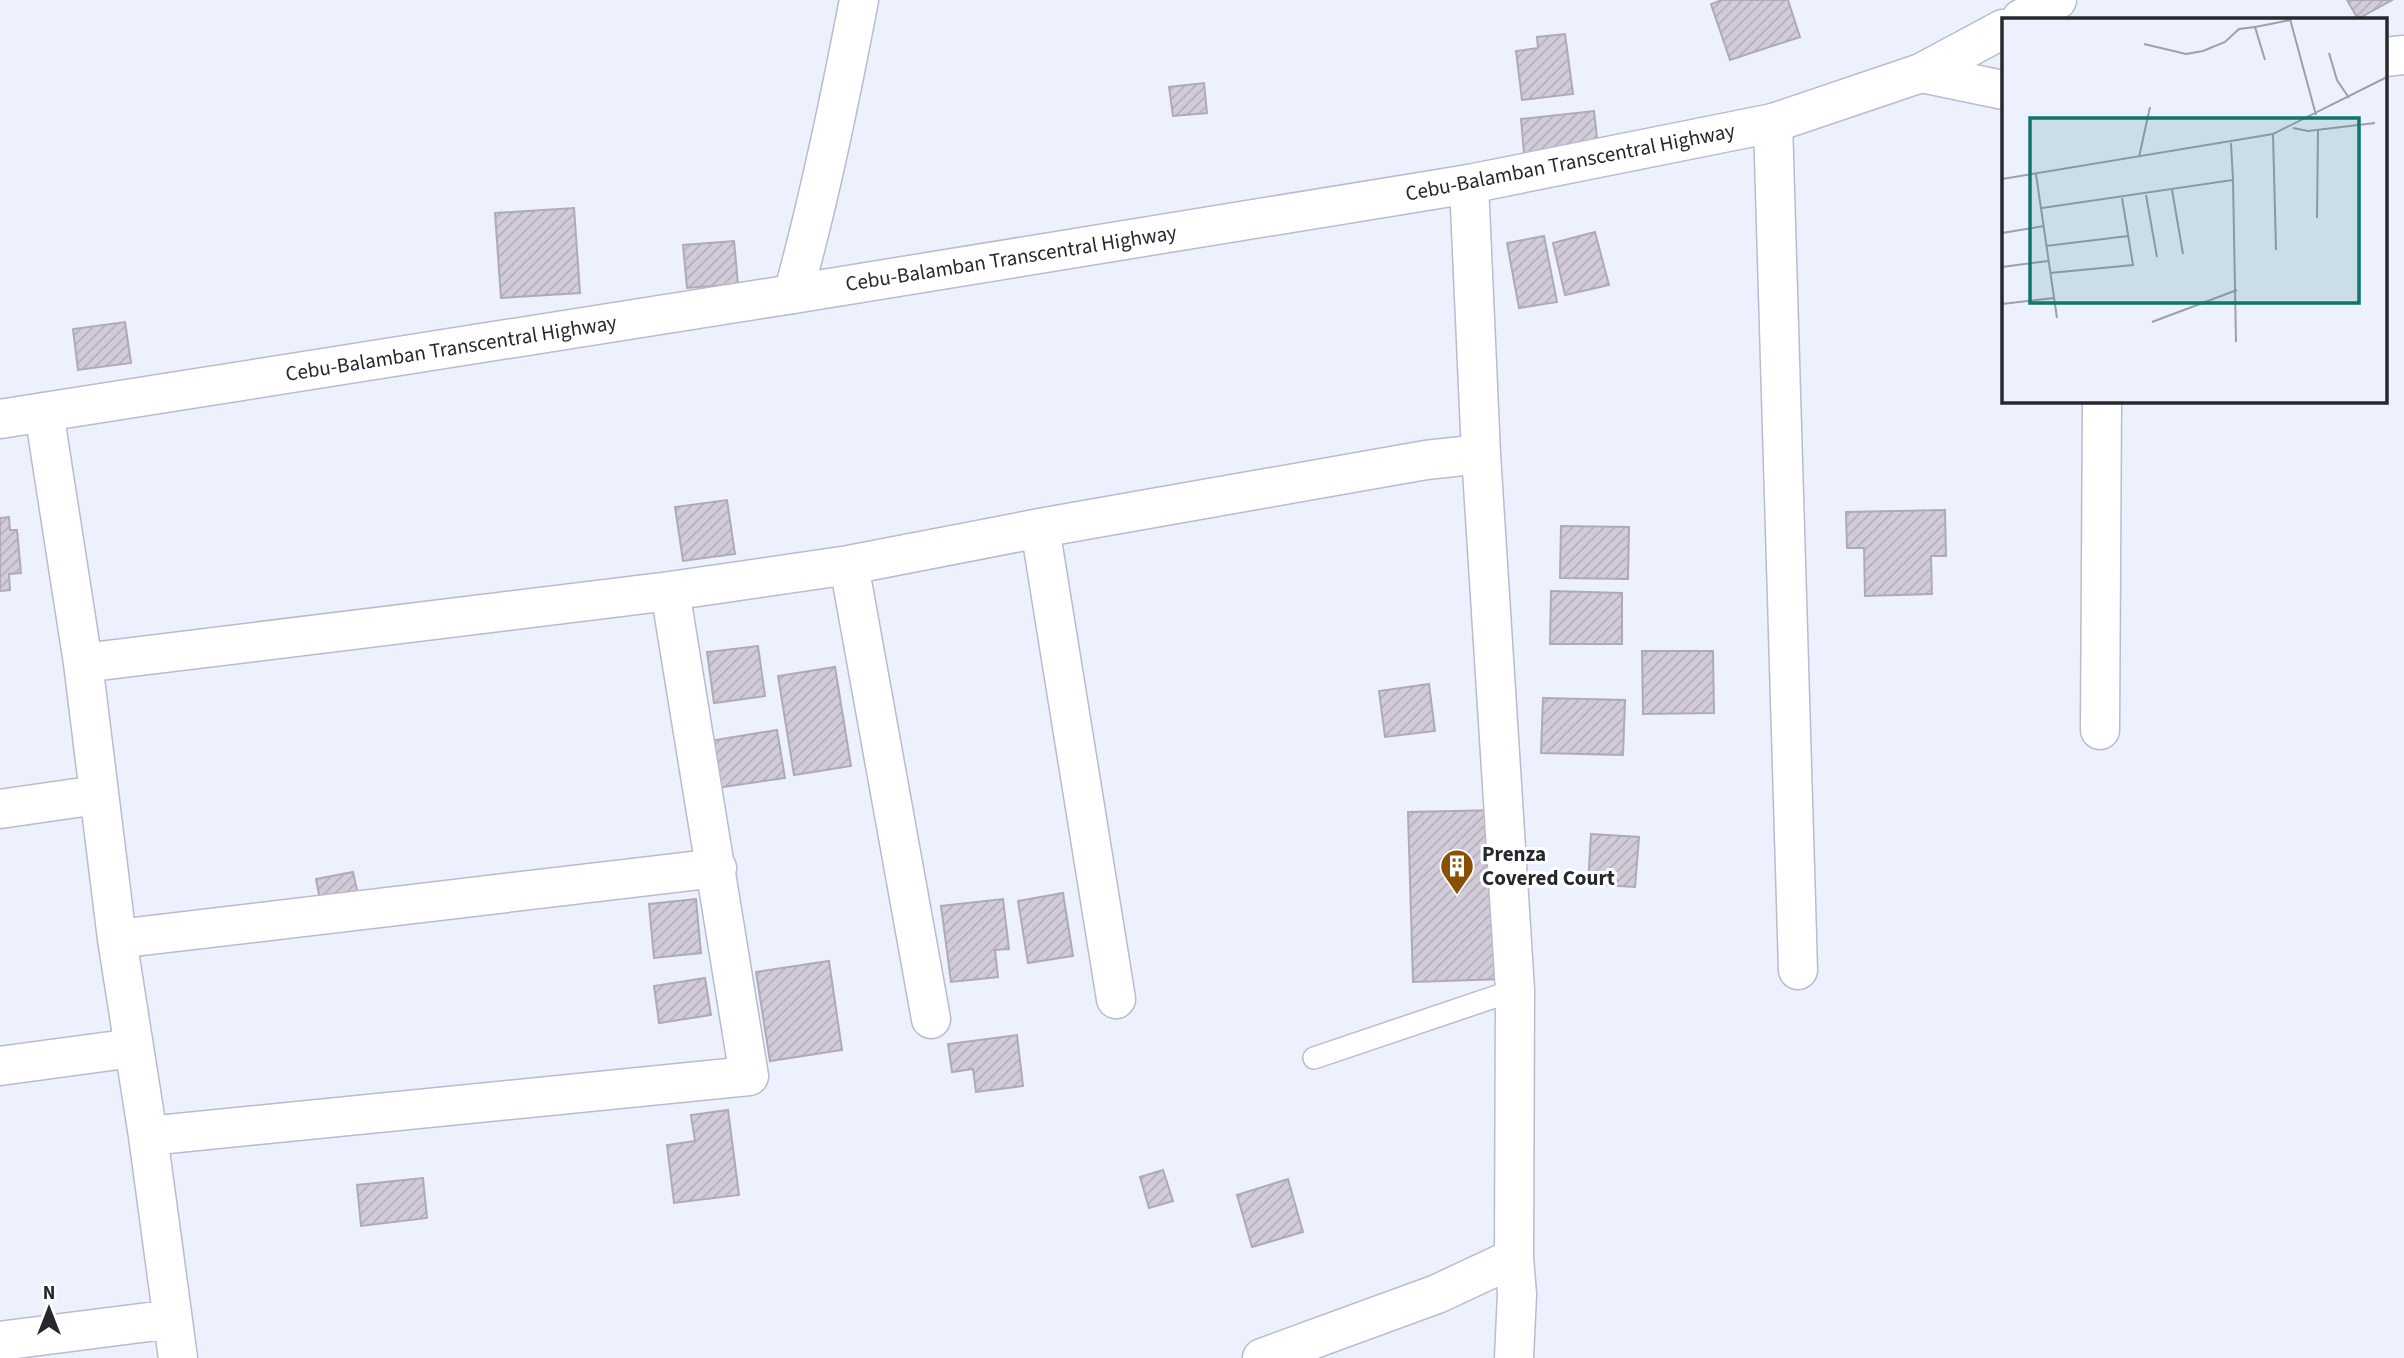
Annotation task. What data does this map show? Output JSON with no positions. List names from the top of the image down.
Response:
{
  "streets": {
    "street": ["Cebu-Balamban Transcentral Highway"]
  },
  "places": {
    "building": ["Prenza Covered Court"]
  },
  "north": "top"
}
